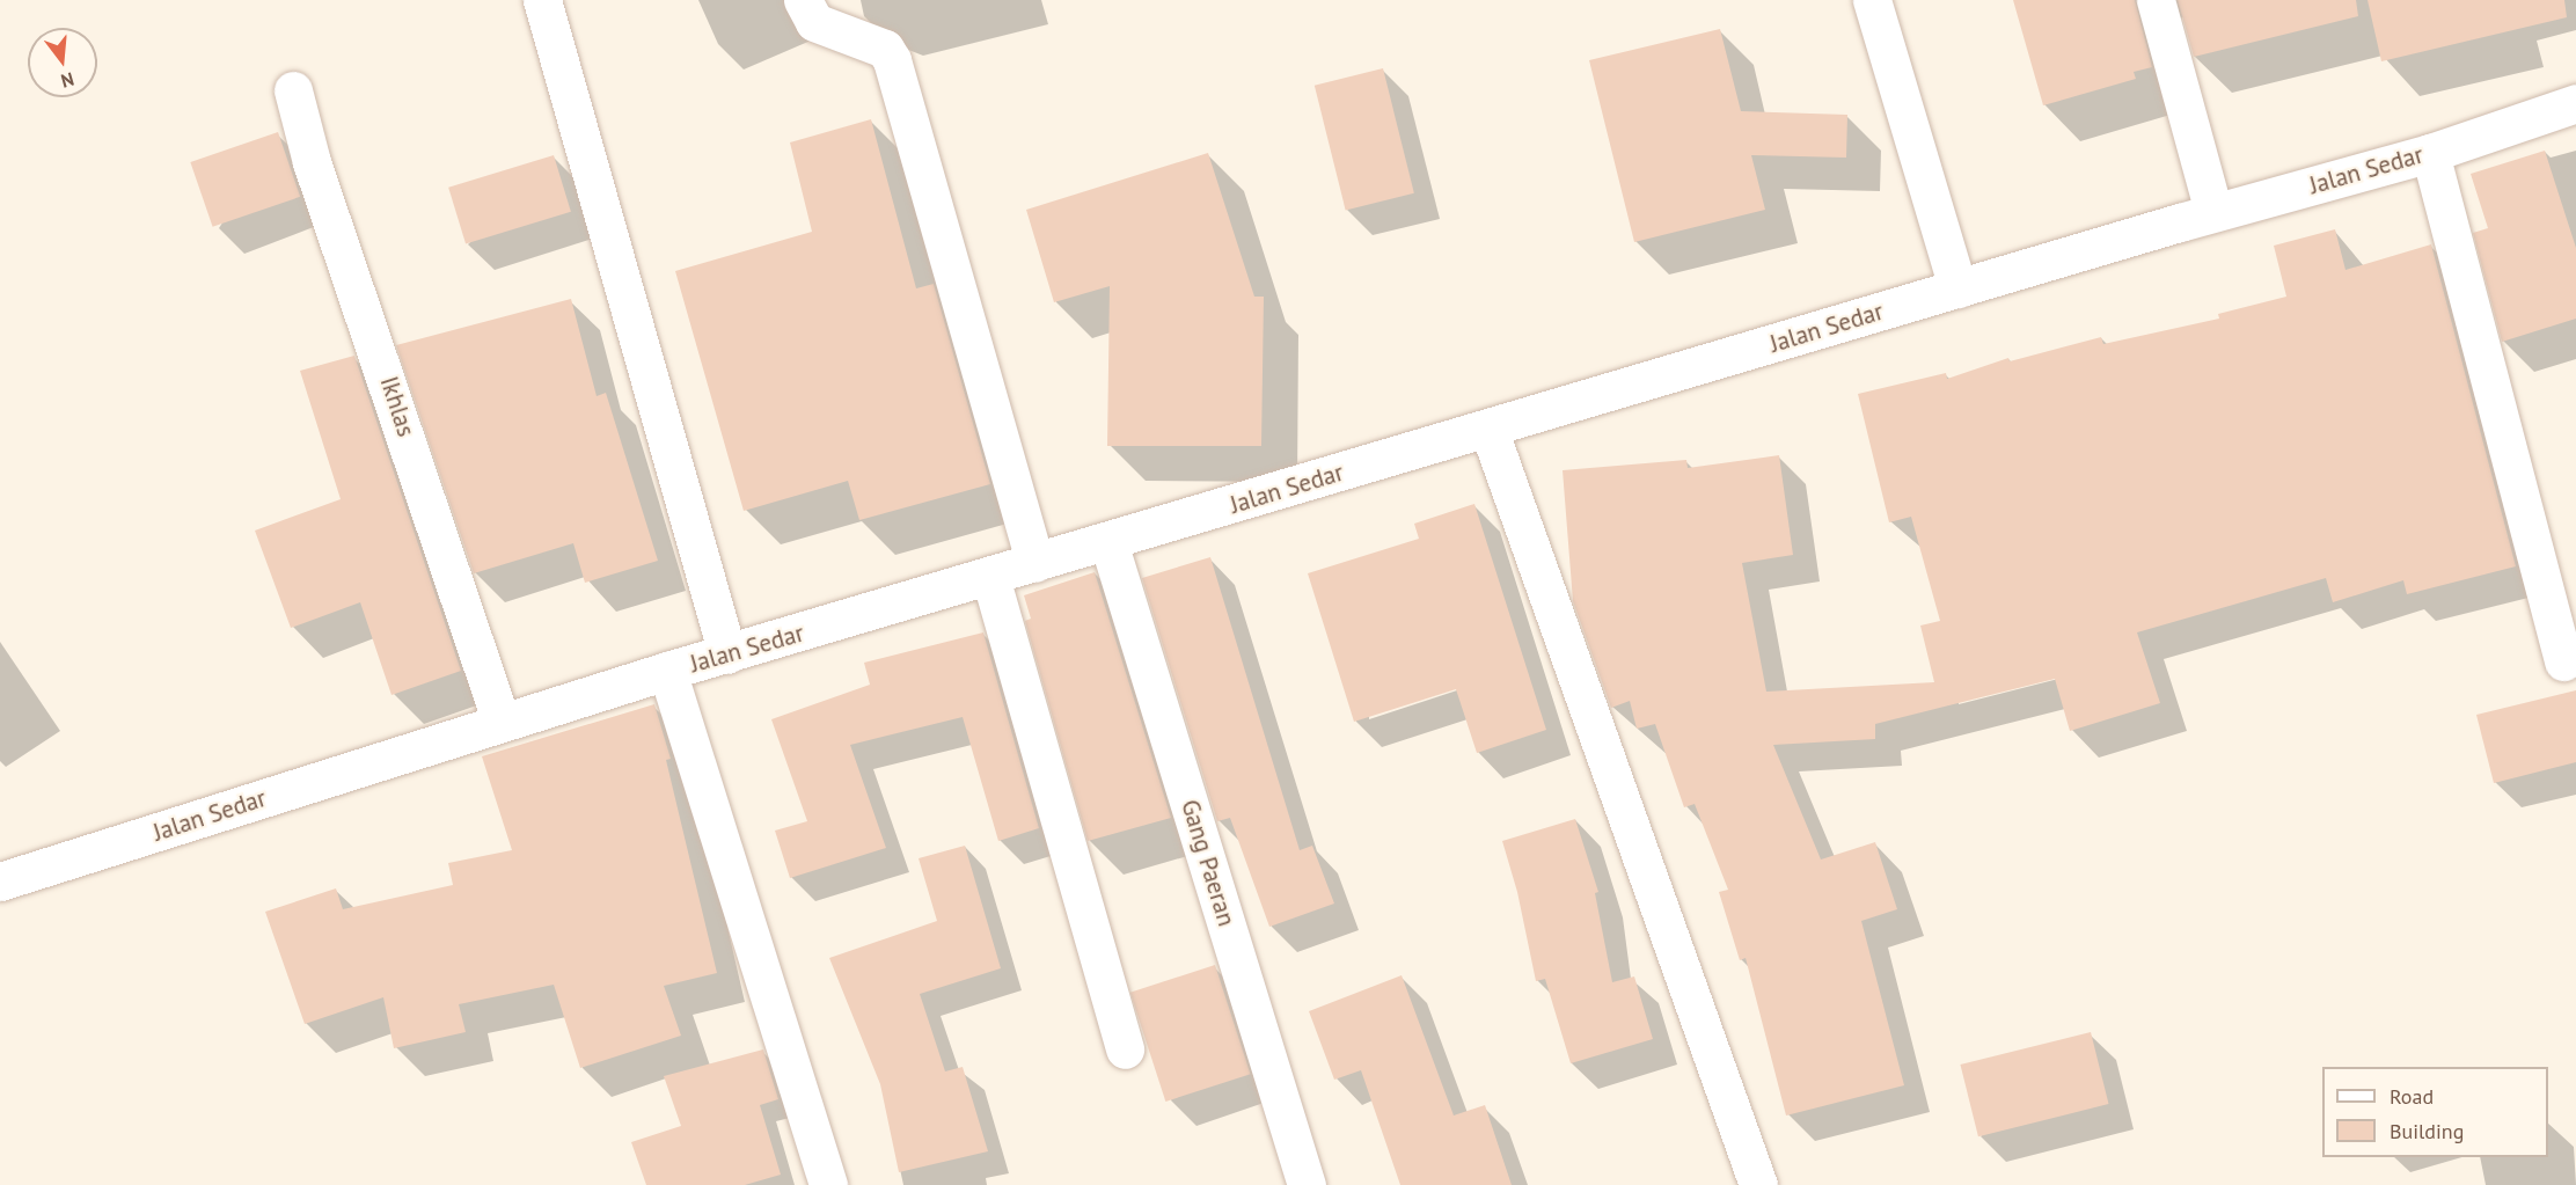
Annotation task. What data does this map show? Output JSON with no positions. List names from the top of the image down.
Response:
{
  "streets": {
    "street": ["Jalan Sedar", "Ikhlas", "Gang Paeran"]
  },
  "crossings": [
    ["Jalan Sedar", "Ikhlas"],
    ["Jalan Sedar", "Gang Paeran"]
  ],
  "legend": ["Road", "Building"],
  "north": "bottom"
}
